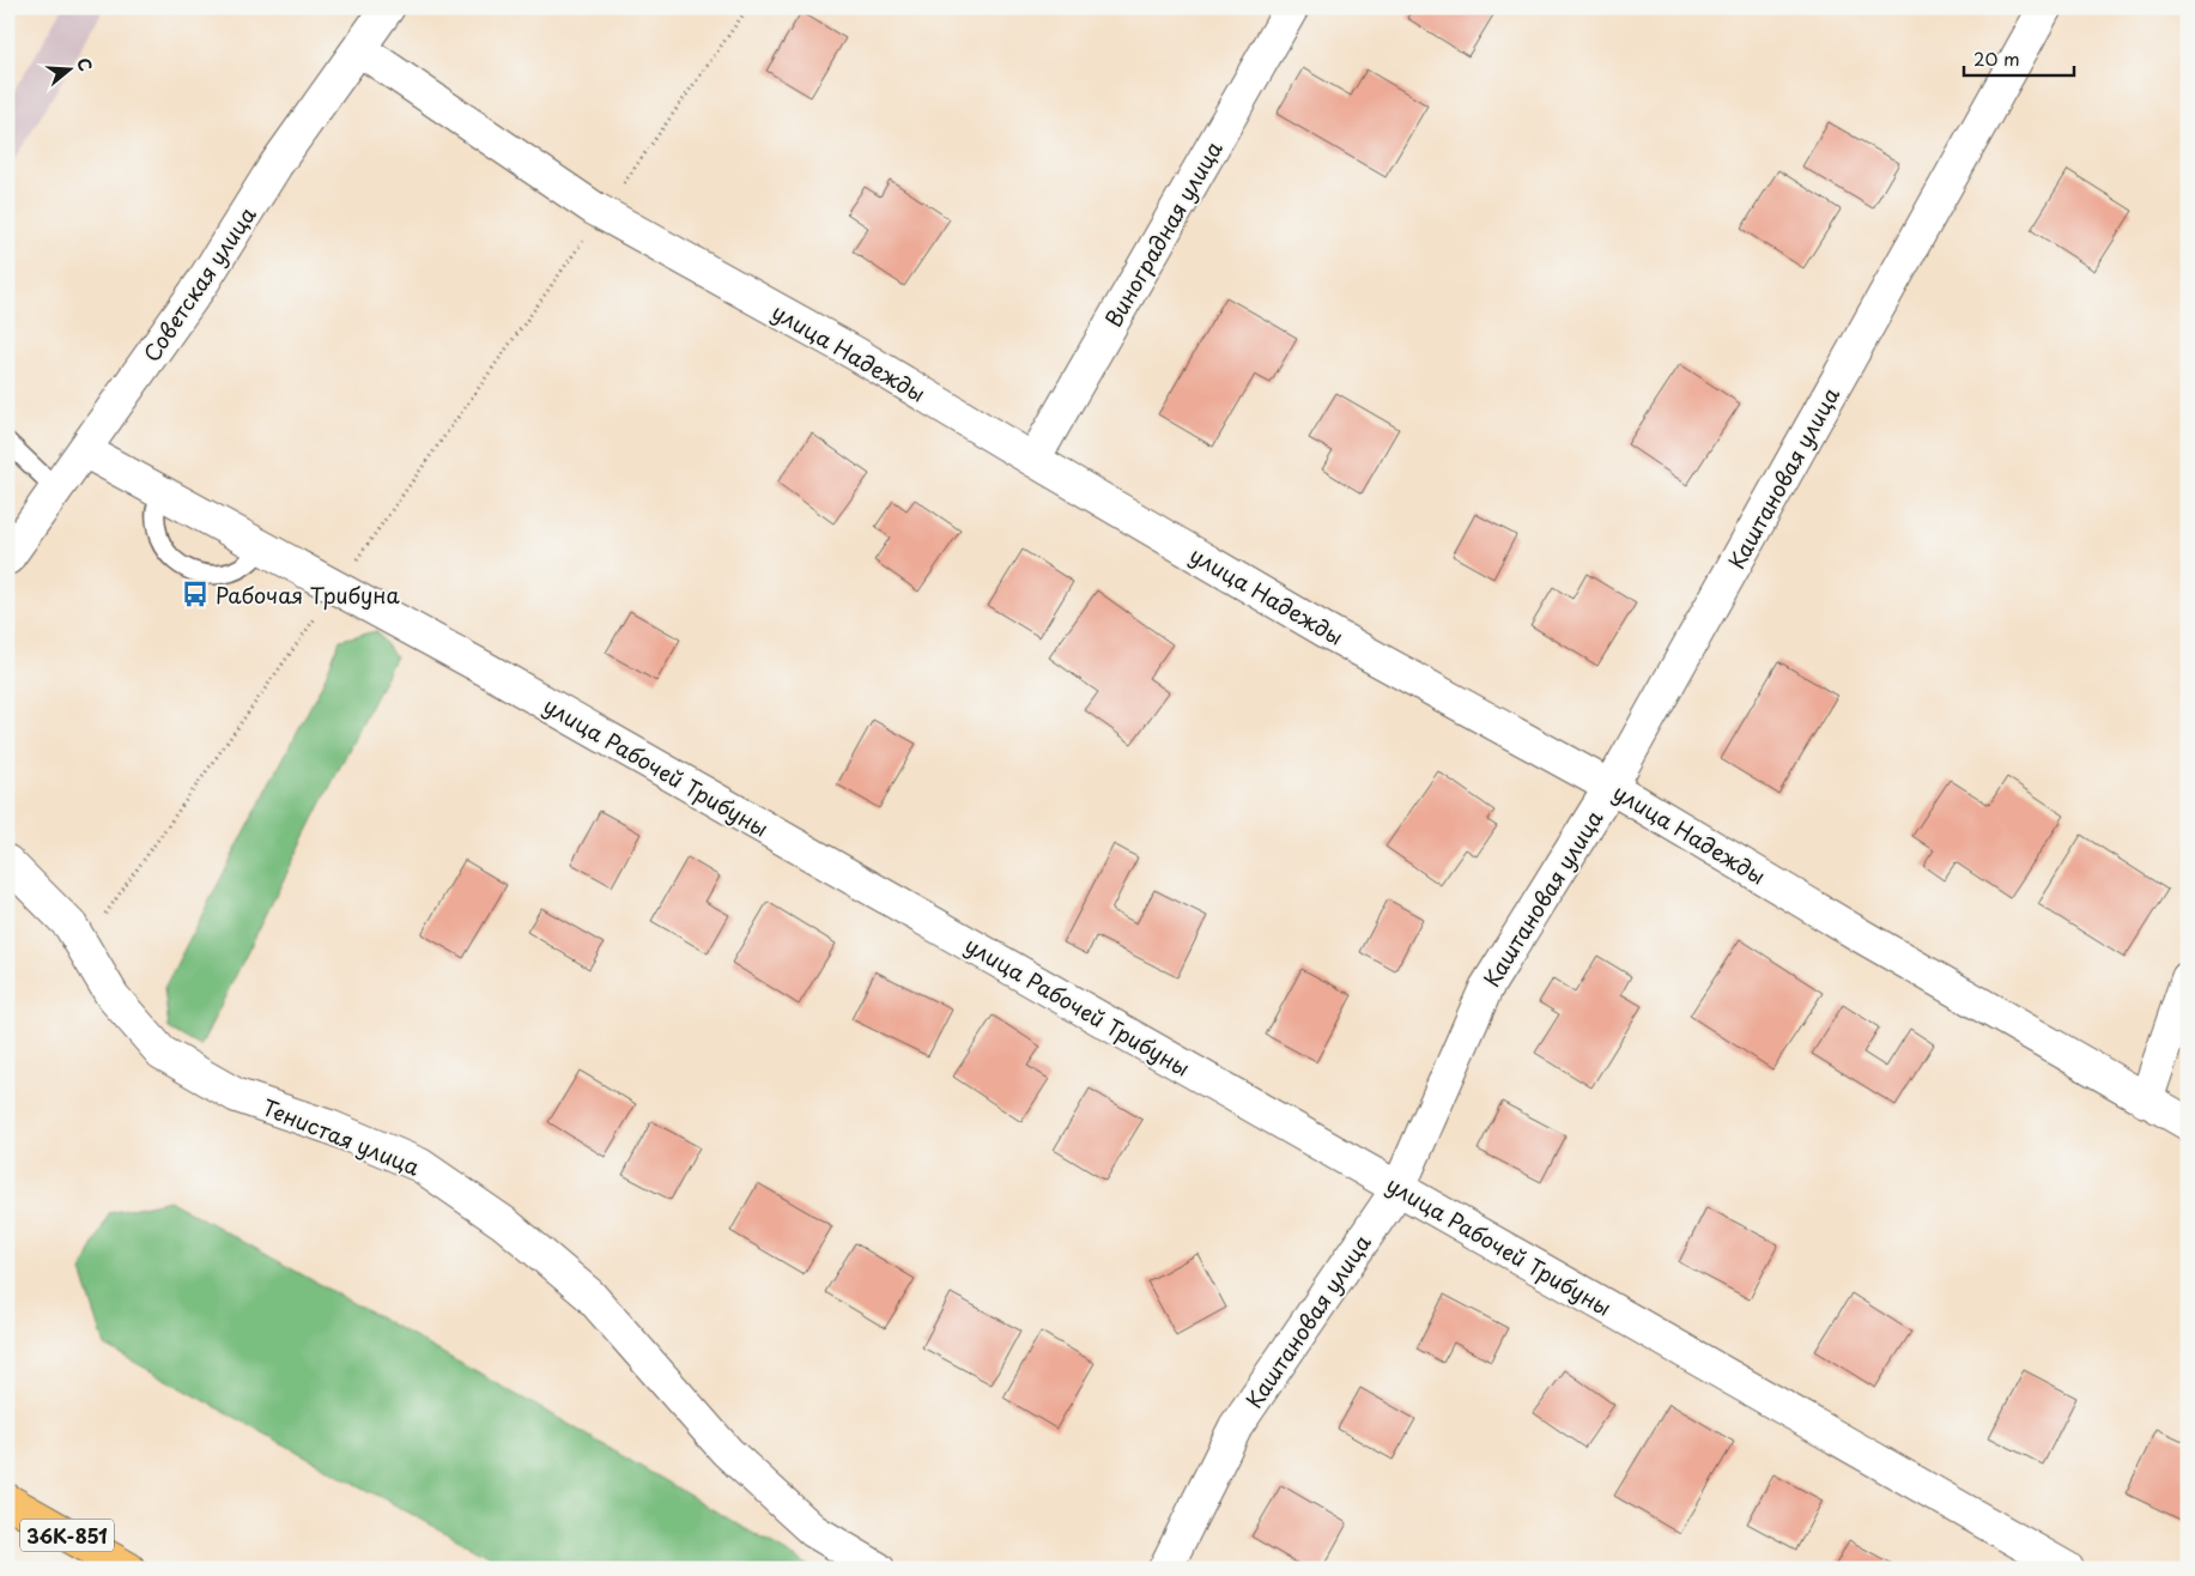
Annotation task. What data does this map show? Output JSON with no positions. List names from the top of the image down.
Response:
{
  "streets": {
    "main road": ["36К-851"],
    "street": [
      "Виноградная улица",
      "Советская улица",
      "улица Надежды",
      "Каштановая улица",
      "улица Рабочей Трибуны",
      "Тенистая улица"
    ]
  },
  "crossings": [
    ["Виноградная улица", "улица Надежды"],
    ["Советская улица", "улица Надежды"],
    ["Советская улица", "улица Рабочей Трибуны"],
    ["улица Надежды", "Каштановая улица"],
    ["Каштановая улица", "улица Рабочей Трибуны"]
  ],
  "places": {
    "bus stop": ["Рабочая Трибуна"]
  },
  "scale_bar": "20 m",
  "north": "right"
}
